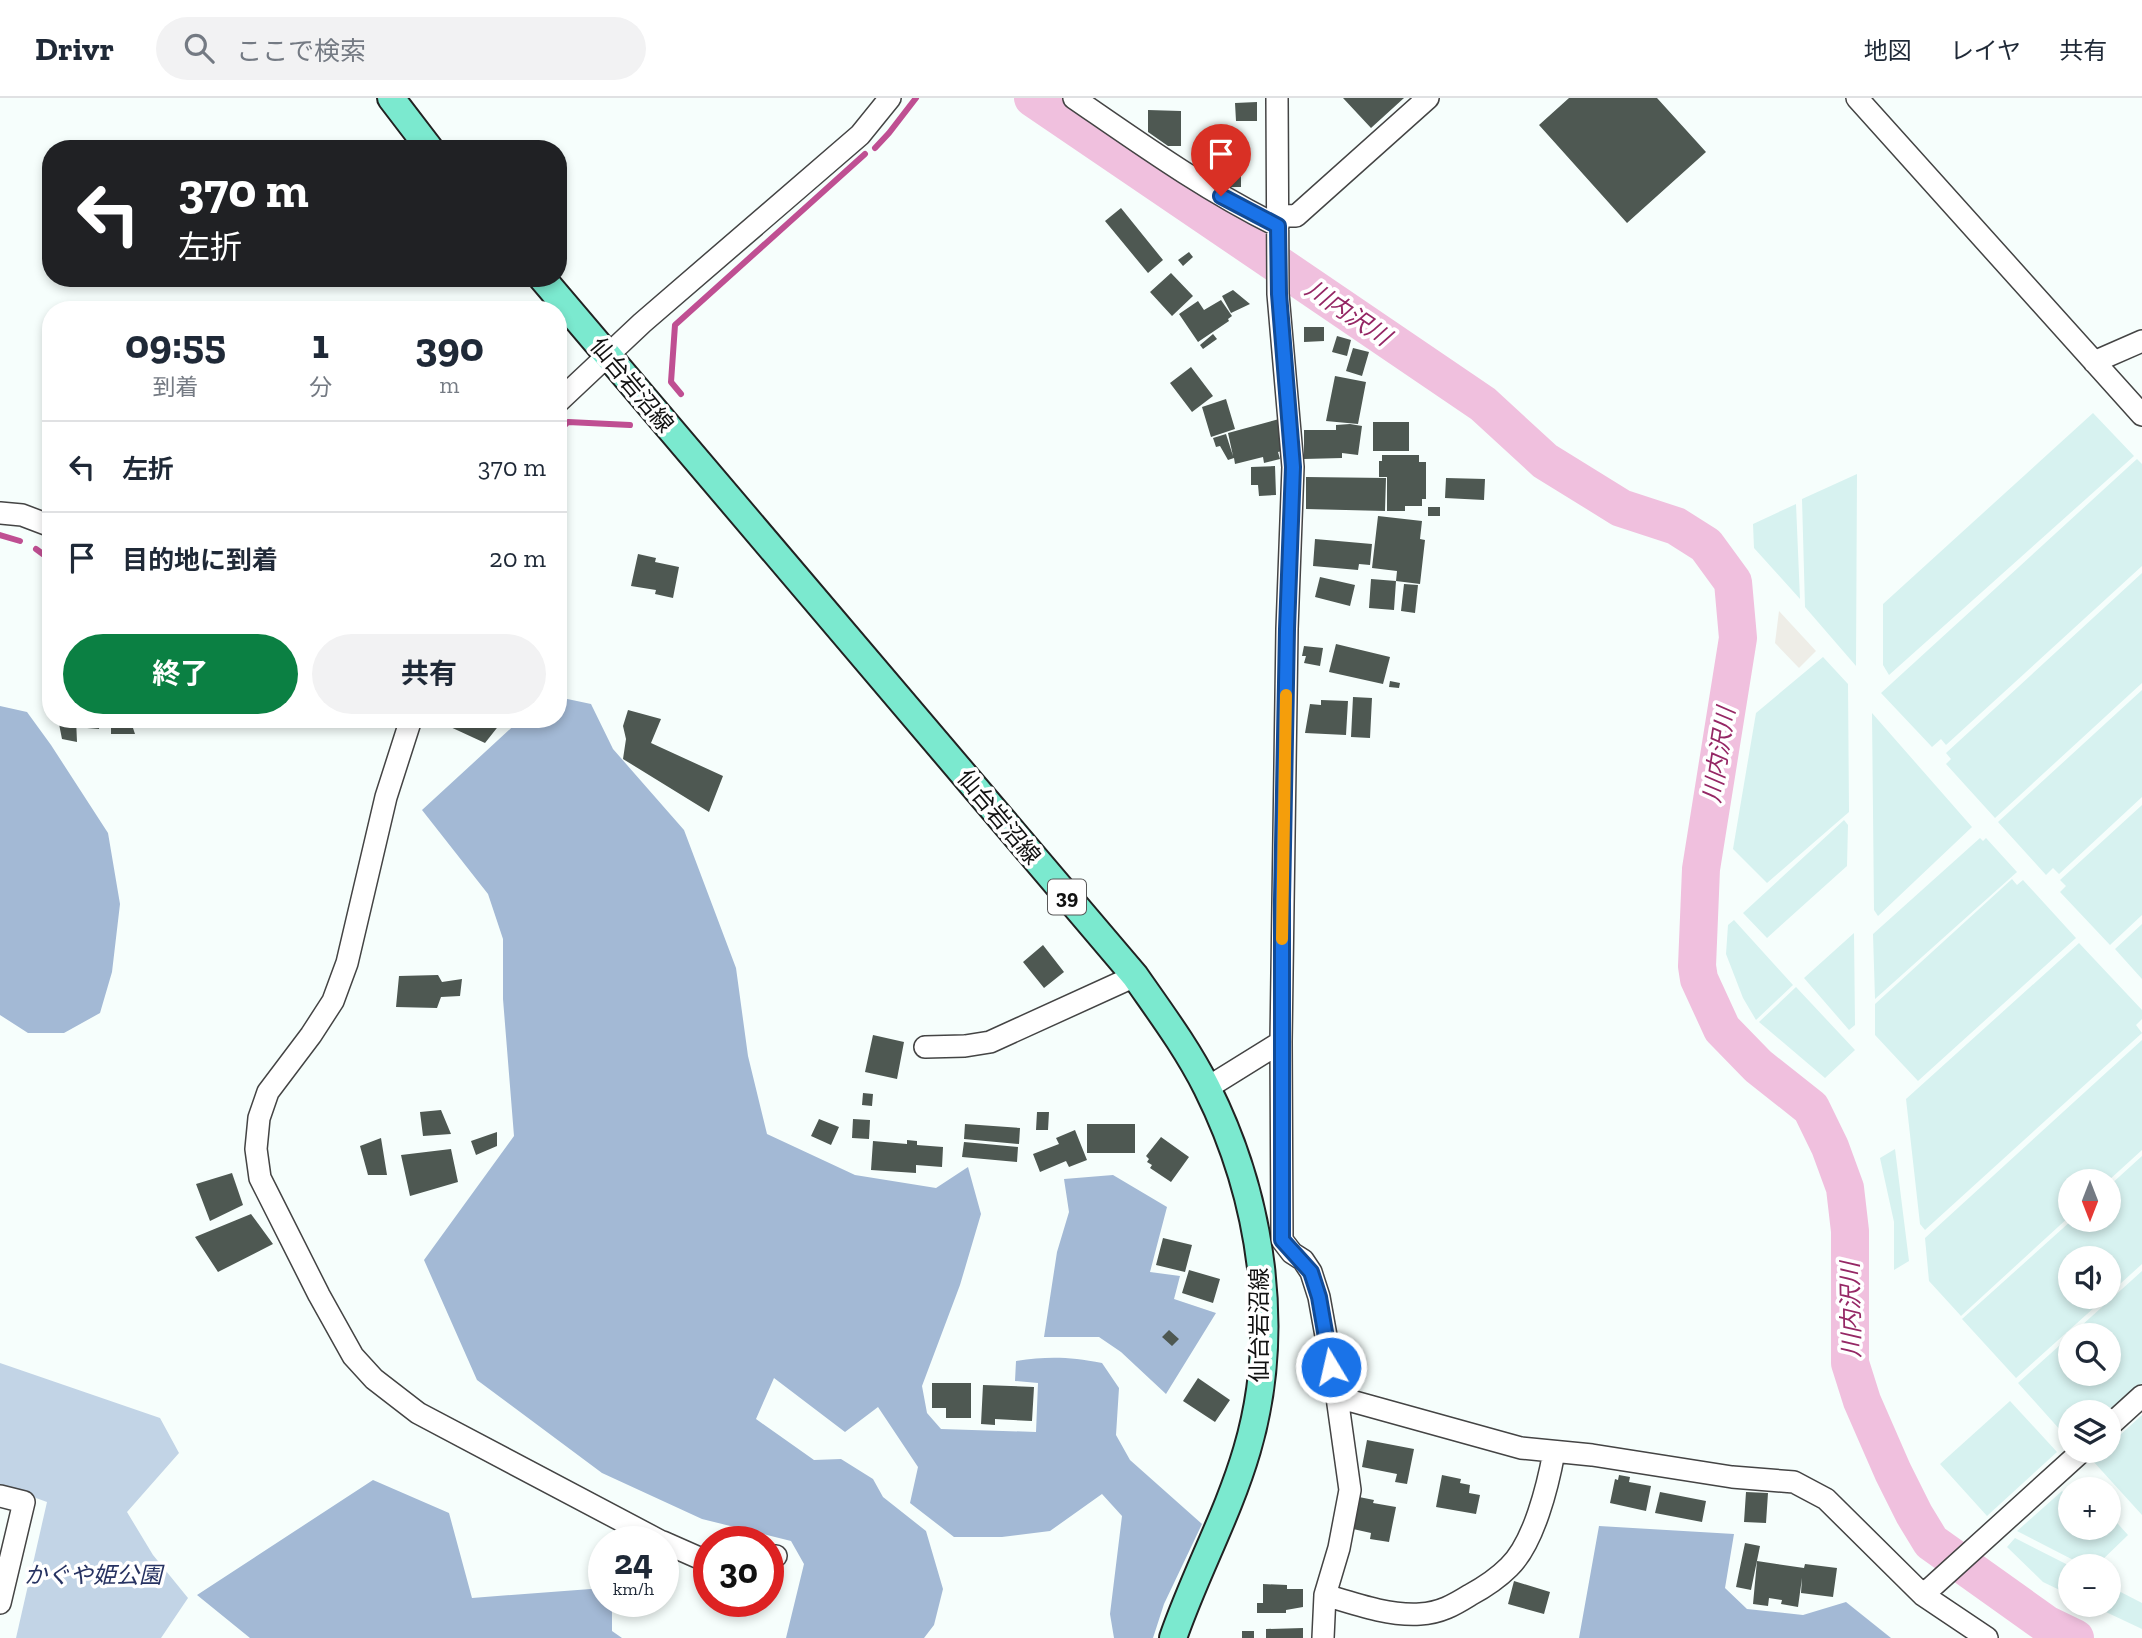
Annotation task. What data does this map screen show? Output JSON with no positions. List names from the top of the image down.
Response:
{
  "streets": {
    "main road": ["仙台岩沼線", "39"]
  },
  "water": ["川内沢川"],
  "parks": ["かぐや姫公園"],
  "north": "bottom",
  "page": {
    "header": "Drivr",
    "search": "ここで検索",
    "nav": ["地図", "レイヤ", "共有"],
    "turn": ["370 m", "左折"],
    "eta": [
      "09:55",
      "到着",
      "1",
      "分",
      "390",
      "m"
    ],
    "list": [
      {
        "name": "左折",
        "value": "370 m"
      },
      {
        "name": "目的地に到着",
        "value": "20 m"
      }
    ],
    "buttons": ["終了", "共有"],
    "map_buttons": ["+", "−"],
    "speed": "24 km/h",
    "limit": "30"
  }
}
